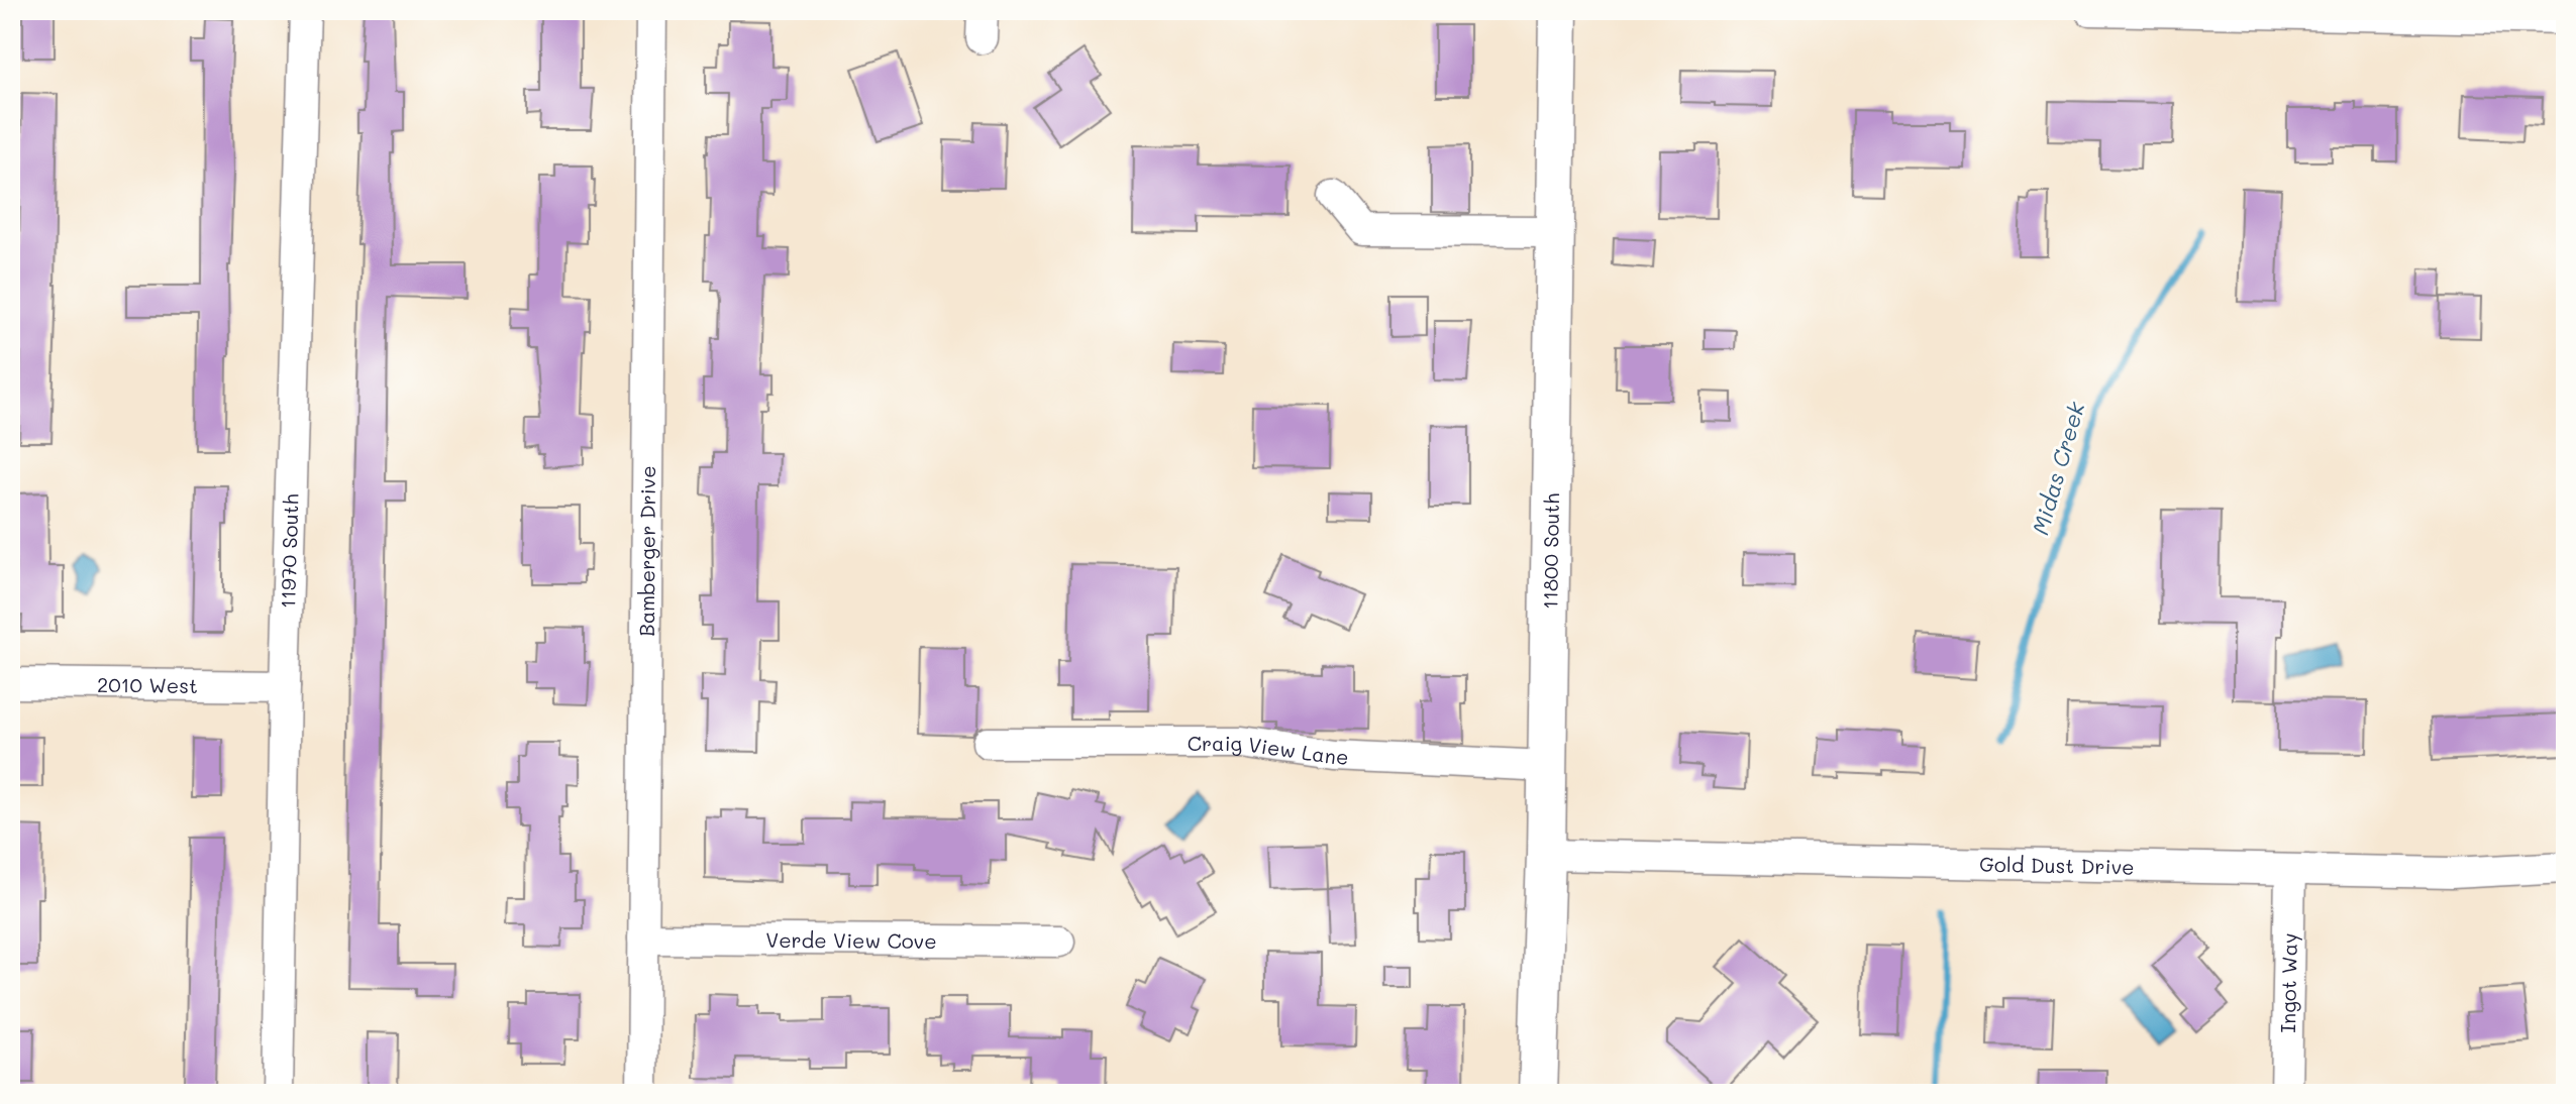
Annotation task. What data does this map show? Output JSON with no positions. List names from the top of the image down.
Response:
{
  "streets": {
    "main road": ["11800 South"],
    "street": [
      "11970 South",
      "Bamberger Drive",
      "2010 West",
      "Craig View Lane",
      "Gold Dust Drive",
      "Verde View Cove",
      "Ingot Way"
    ]
  },
  "crossings": [
    ["11970 South", "2010 West"],
    ["Bamberger Drive", "Verde View Cove"],
    ["11800 South", "Craig View Lane"],
    ["11800 South", "Gold Dust Drive"],
    ["Gold Dust Drive", "Ingot Way"]
  ],
  "water": ["Midas Creek"]
}
